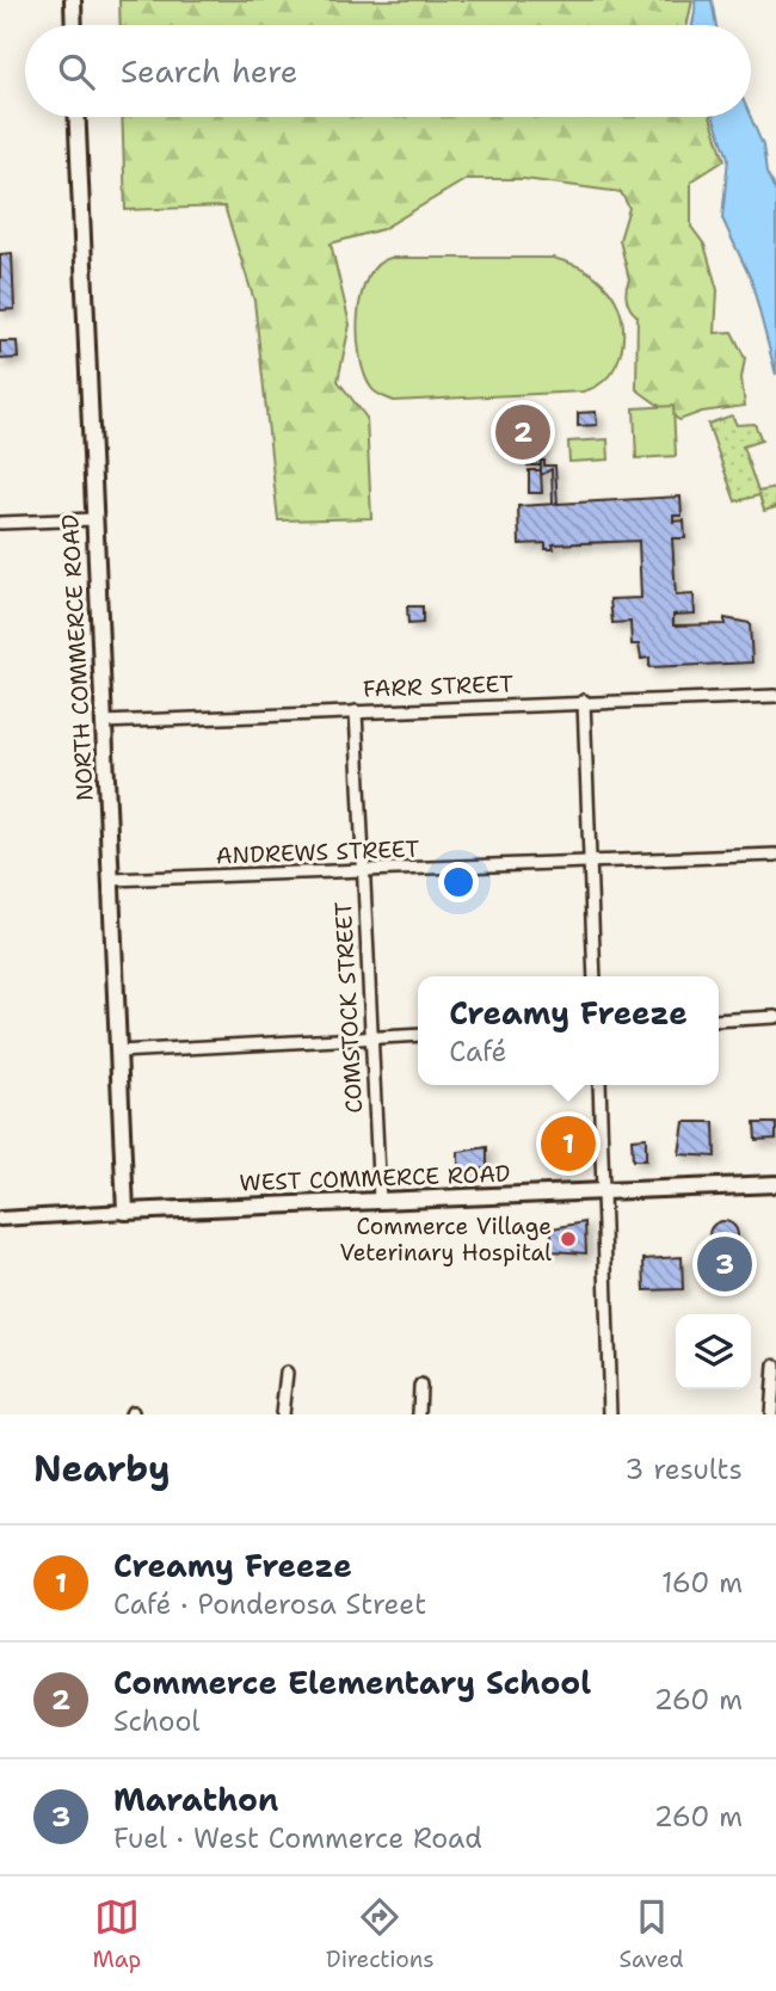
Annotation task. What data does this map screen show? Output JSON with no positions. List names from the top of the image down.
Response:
{
  "streets": {
    "main road": ["NORTH COMMERCE ROAD", "WEST COMMERCE ROAD"],
    "street": ["FARR STREET", "ANDREWS STREET", "COMSTOCK STREET"]
  },
  "crossings": [
    ["NORTH COMMERCE ROAD", "FARR STREET"],
    ["NORTH COMMERCE ROAD", "ANDREWS STREET"],
    ["NORTH COMMERCE ROAD", "WEST COMMERCE ROAD"],
    ["FARR STREET", "COMSTOCK STREET"],
    ["ANDREWS STREET", "COMSTOCK STREET"],
    ["COMSTOCK STREET", "WEST COMMERCE ROAD"]
  ],
  "places": ["Commerce Village Veterinary Hospital"],
  "page": {
    "search": "Search here",
    "pins": ["2", "1", "3"],
    "popup": ["Creamy Freeze", "Café"],
    "heading": ["Nearby", "3 results"],
    "list": [
      {
        "mark": "1",
        "name": "Creamy Freeze",
        "note": "Café · Ponderosa Street",
        "value": "160 m"
      },
      {
        "mark": "2",
        "name": "Commerce Elementary School",
        "note": "School",
        "value": "260 m"
      },
      {
        "mark": "3",
        "name": "Marathon",
        "note": "Fuel · West Commerce Road",
        "value": "260 m"
      }
    ],
    "nav": ["Map", "Directions", "Saved"]
  }
}
